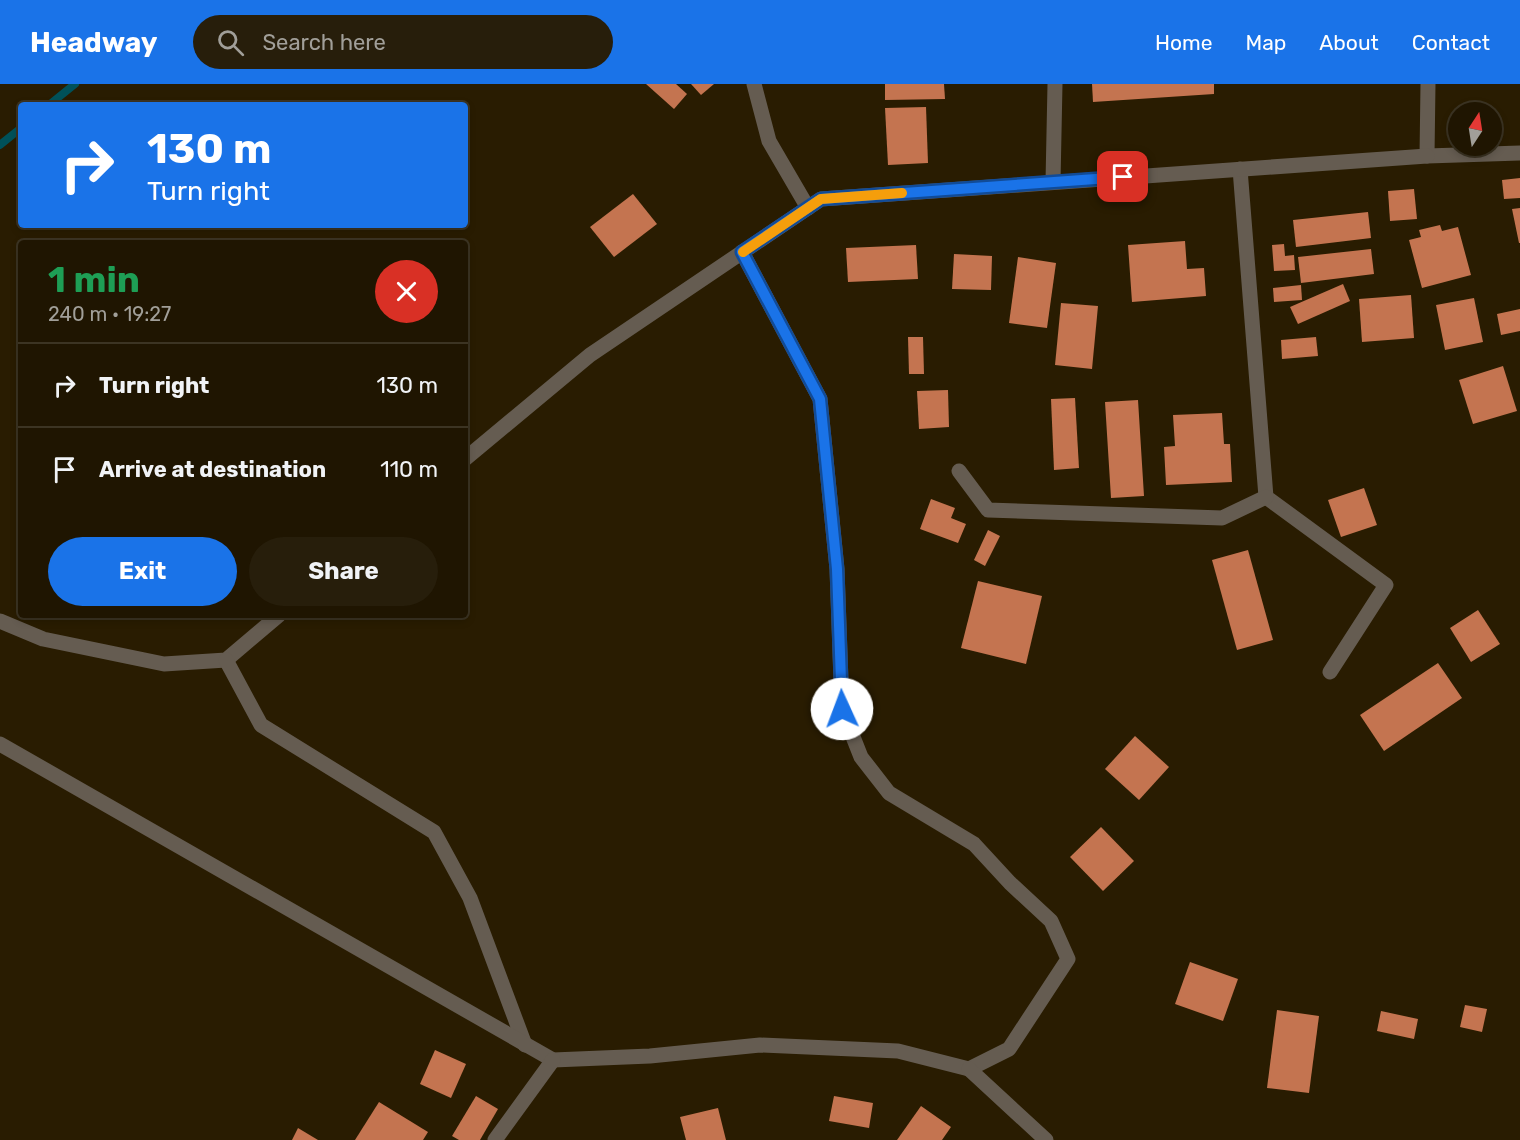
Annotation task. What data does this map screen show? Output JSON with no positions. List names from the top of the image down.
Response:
{
  "north": "top",
  "page": {
    "header": "Headway",
    "search": "Search here",
    "nav": [
      "Home",
      "Map",
      "About",
      "Contact"
    ],
    "turn": ["130 m", "Turn right"],
    "heading": ["1 min", "240 m · 19:27"],
    "list": [
      {
        "name": "Turn right",
        "value": "130 m"
      },
      {
        "name": "Arrive at destination",
        "value": "110 m"
      }
    ],
    "buttons": ["Exit", "Share"]
  }
}
